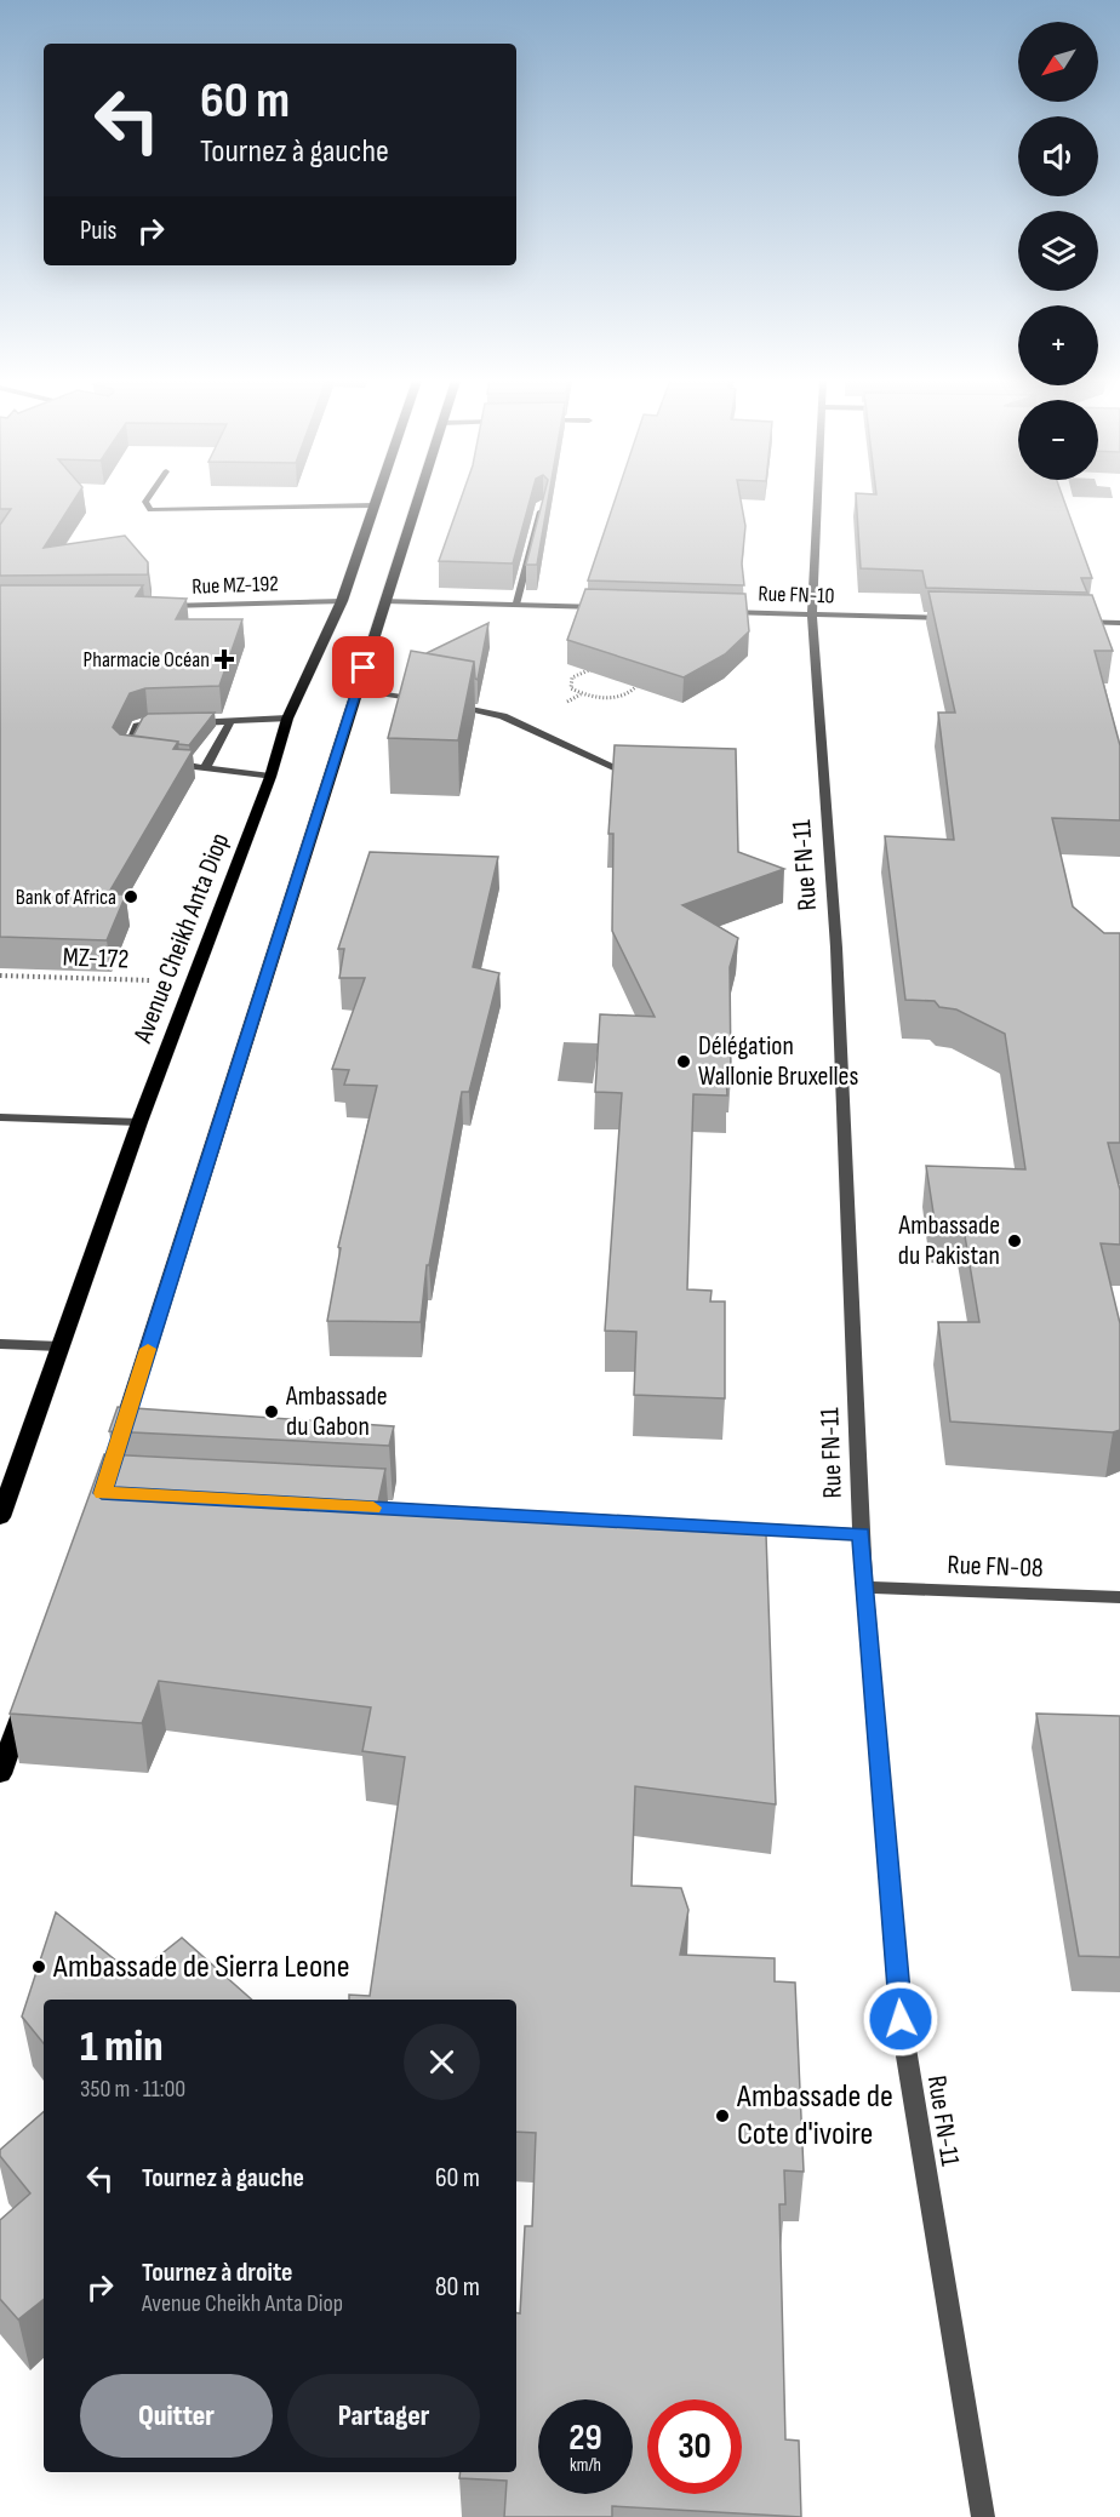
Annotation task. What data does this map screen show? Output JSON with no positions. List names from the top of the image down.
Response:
{
  "streets": {
    "main road": ["Avenue Cheikh Anta Diop"],
    "street": [
      "Rue MZ-192",
      "Rue FN-10",
      "Rue FN-11",
      "Rue FN-08"
    ],
    "path": ["MZ-172"]
  },
  "crossings": [
    ["Rue MZ-192", "Avenue Cheikh Anta Diop"],
    ["Rue FN-10", "Rue FN-11"],
    ["Rue FN-11", "Rue FN-08"],
    ["Avenue Cheikh Anta Diop", "MZ-172"]
  ],
  "places": {
    "health": ["Pharmacie Océan"],
    "other": [
      "Bank of Africa",
      "Délégation Wallonie Bruxelles",
      "Ambassade du Pakistan",
      "Ambassade du Gabon",
      "Ambassade de Sierra Leone",
      "Ambassade de Cote d'ivoire"
    ]
  },
  "north": "bottom left",
  "page": {
    "map_buttons": ["+", "−"],
    "turn": ["60 m", "Tournez à gauche"],
    "then": "Puis",
    "heading": ["1 min", "350 m · 11:00"],
    "list": [
      {
        "name": "Tournez à gauche",
        "value": "60 m"
      },
      {
        "name": "Tournez à droite",
        "note": "Avenue Cheikh Anta Diop",
        "value": "80 m"
      }
    ],
    "buttons": ["Quitter", "Partager"],
    "speed": "29 km/h",
    "limit": "30"
  }
}
